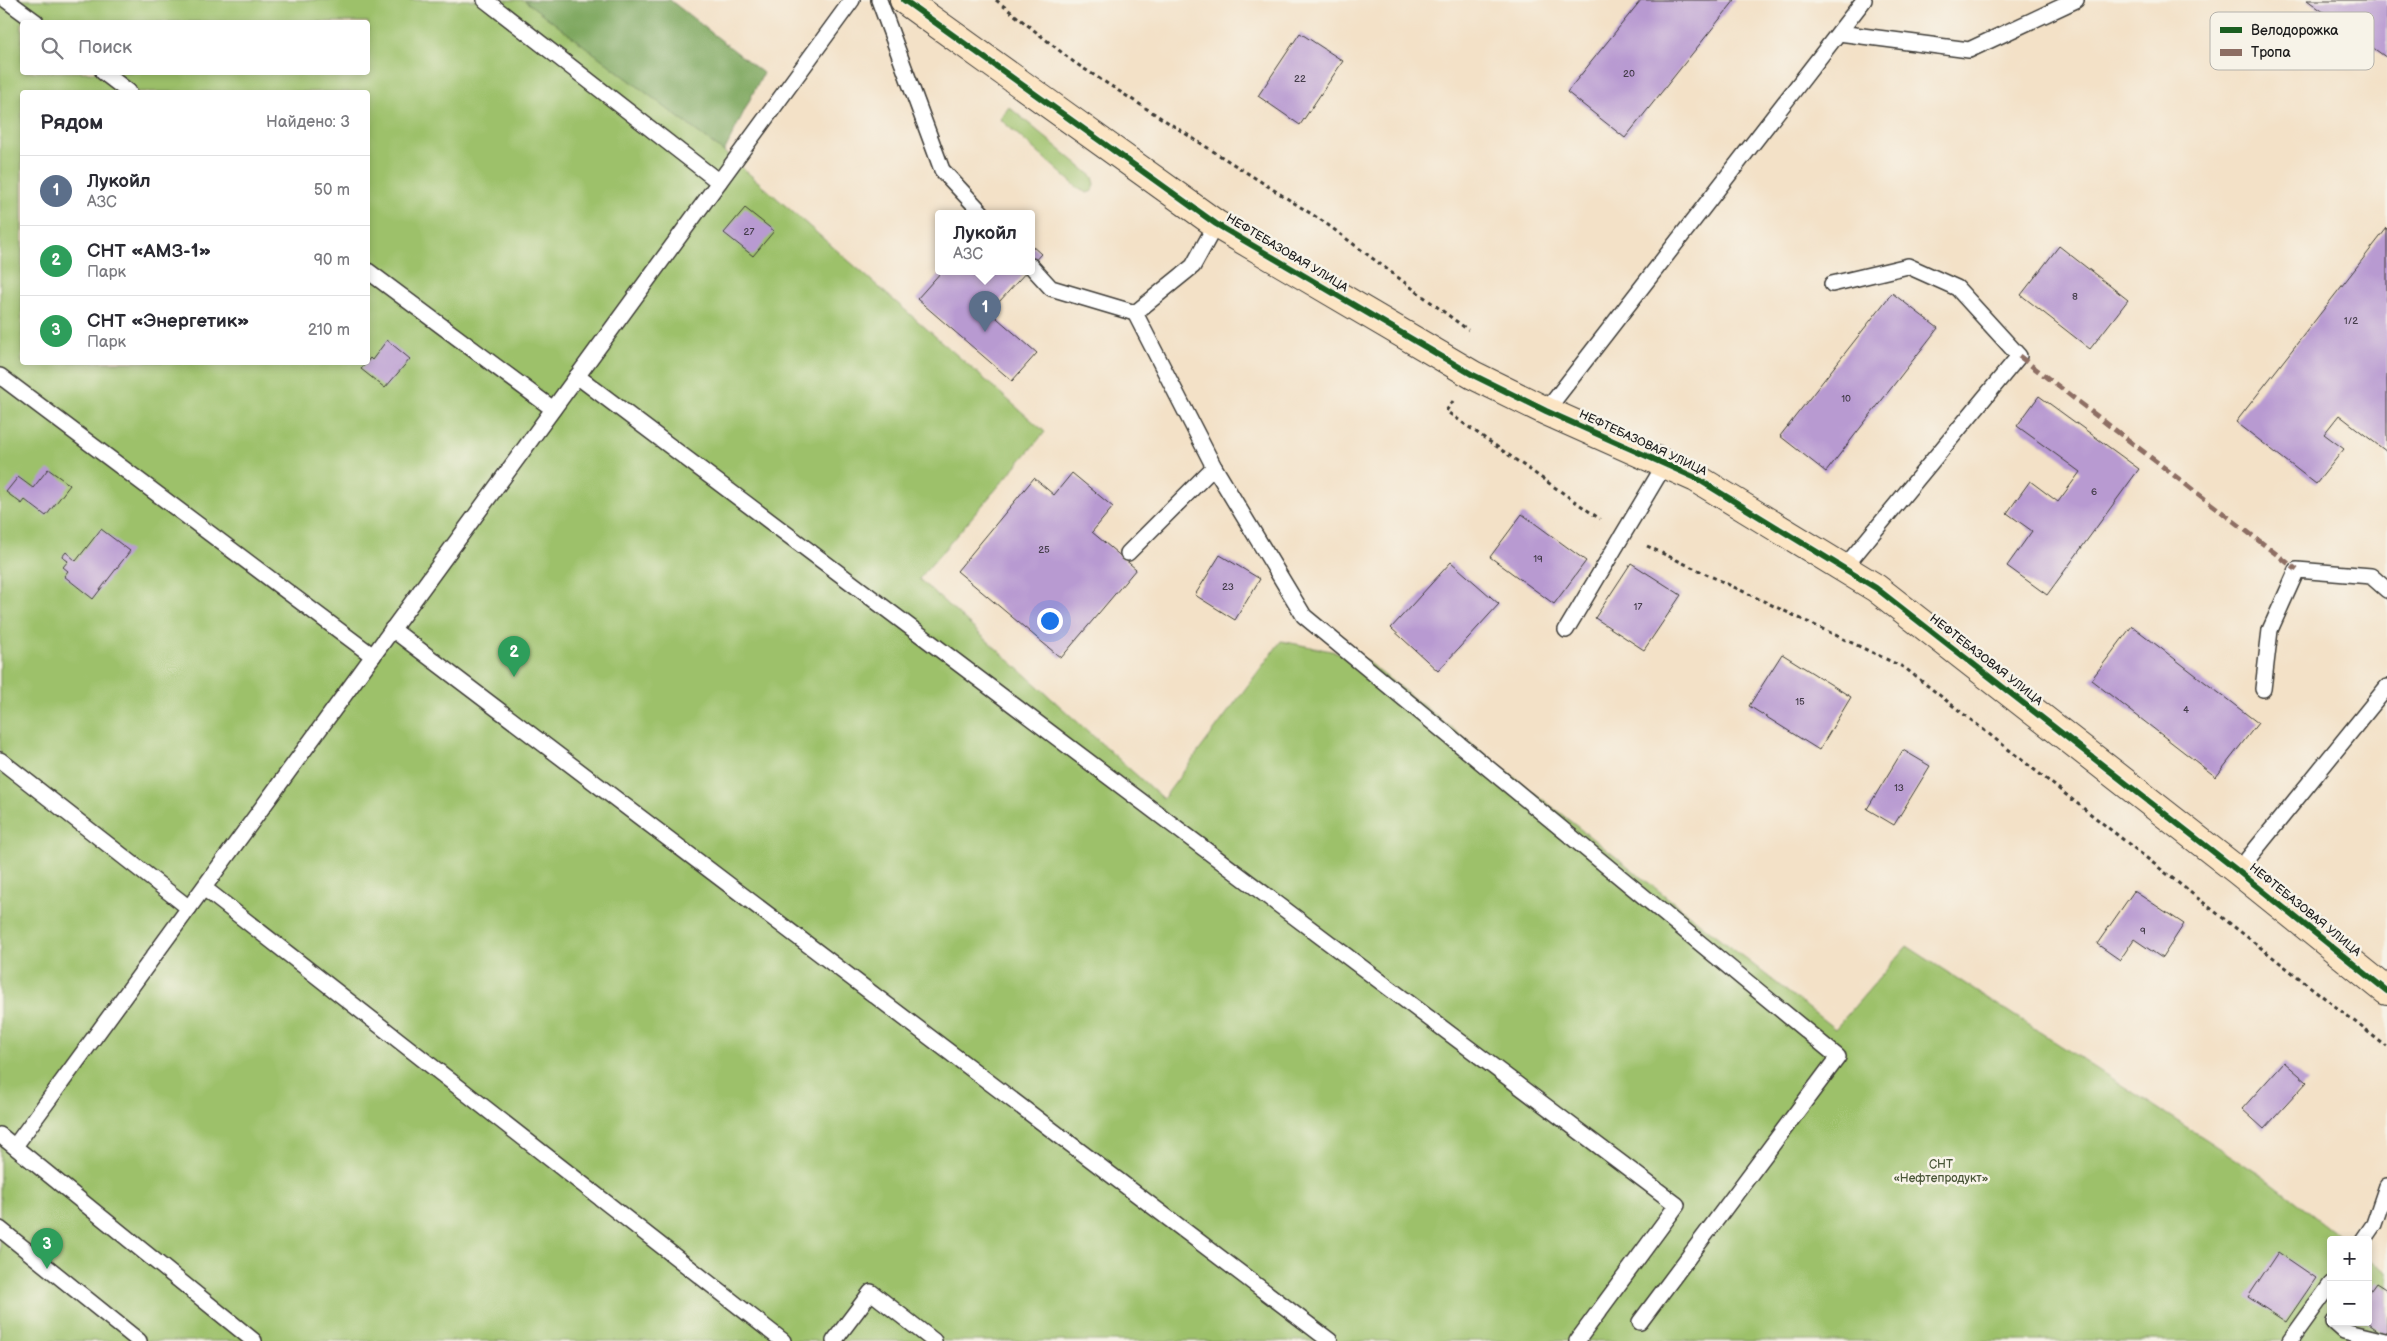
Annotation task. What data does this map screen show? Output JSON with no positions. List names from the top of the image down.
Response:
{
  "streets": {
    "street": ["НЕФТЕБАЗОВАЯ УЛИЦА"]
  },
  "parks": ["СНТ «Нефтепродукт»"],
  "house_numbers": [
    "20",
    "22",
    "27",
    "8",
    "1/2",
    "10",
    "6",
    "25",
    "19",
    "23",
    "17",
    "15",
    "4",
    "13",
    "9"
  ],
  "legend": ["Велодорожка", "Тропа"],
  "page": {
    "search": "Поиск",
    "heading": ["Рядом", "Найдено: 3"],
    "list": [
      {
        "mark": "1",
        "name": "Лукойл",
        "note": "АЗС",
        "value": "50 m"
      },
      {
        "mark": "2",
        "name": "СНТ «АМЗ-1»",
        "note": "Парк",
        "value": "90 m"
      },
      {
        "mark": "3",
        "name": "СНТ «Энергетик»",
        "note": "Парк",
        "value": "210 m"
      }
    ],
    "popup": ["Лукойл", "АЗС"],
    "pins": ["1", "2", "3"],
    "map_buttons": ["+", "−"]
  }
}
